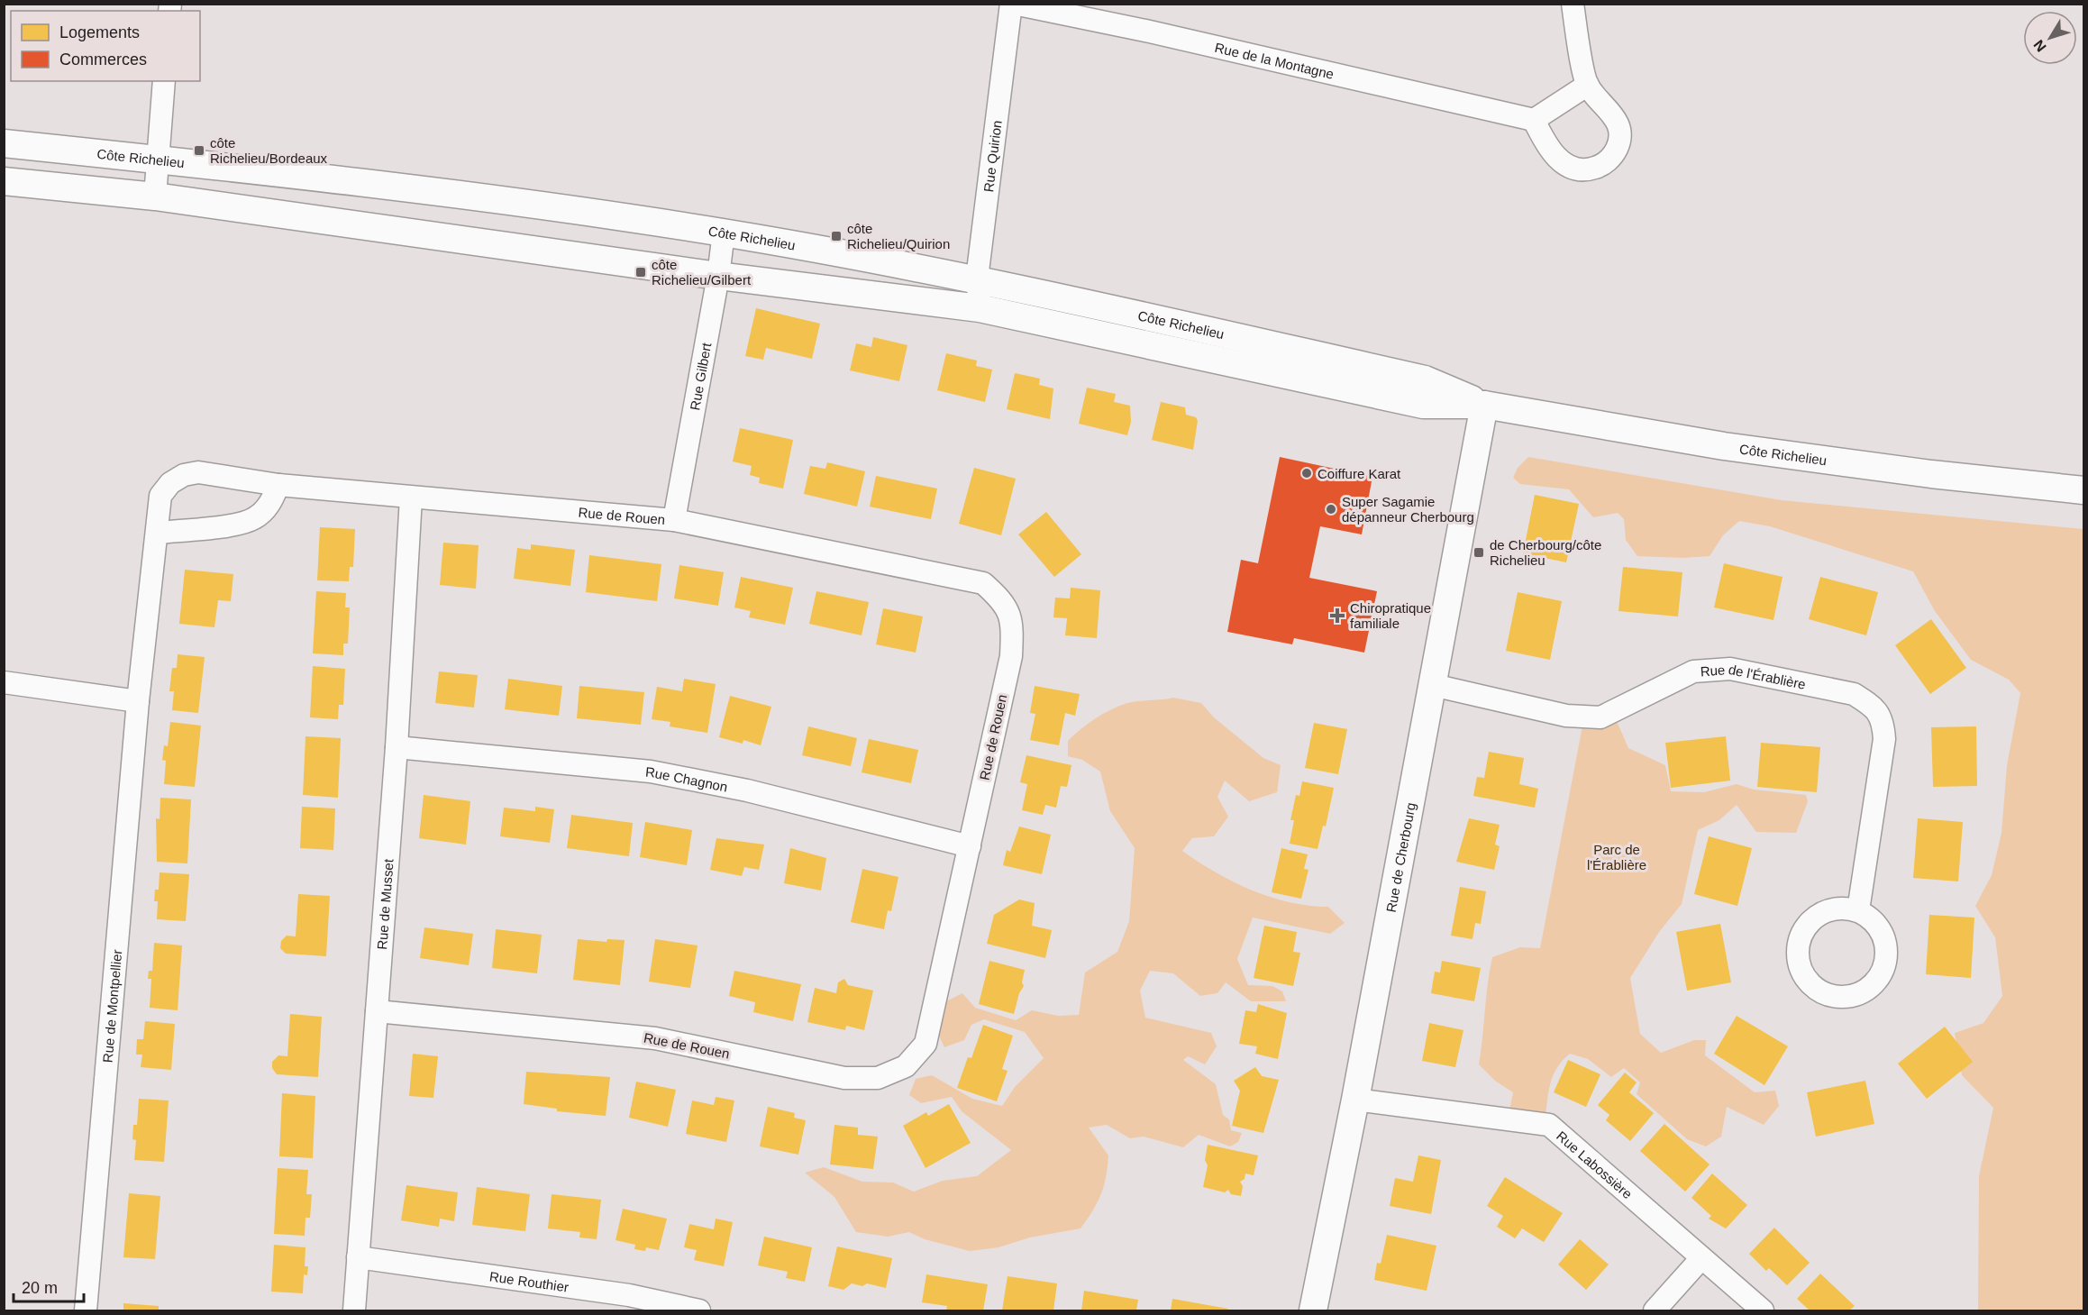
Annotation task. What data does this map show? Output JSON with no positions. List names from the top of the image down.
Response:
{
  "streets": {
    "street": [
      "Rue de la Montagne",
      "Rue Quirion",
      "Côte Richelieu",
      "Rue Gilbert",
      "Rue de Rouen",
      "Rue de l'Érablière",
      "Rue Chagnon",
      "Rue de Cherbourg",
      "Rue de Musset",
      "Rue de Montpellier",
      "Rue Labossière",
      "Rue Routhier"
    ]
  },
  "crossings": [
    ["Rue de la Montagne", "Rue Quirion"],
    ["Rue Quirion", "Côte Richelieu"],
    ["Côte Richelieu", "Rue Gilbert"],
    ["Côte Richelieu", "Rue de Cherbourg"],
    ["Rue Gilbert", "Rue de Rouen"],
    ["Rue de Rouen", "Rue Chagnon"],
    ["Rue de Rouen", "Rue de Musset"],
    ["Rue de Rouen", "Rue de Montpellier"],
    ["Rue de l'Érablière", "Rue de Cherbourg"],
    ["Rue Chagnon", "Rue de Musset"],
    ["Rue de Cherbourg", "Rue Labossière"],
    ["Rue de Musset", "Rue Routhier"]
  ],
  "parks": ["Parc de l'Érablière"],
  "places": {
    "transit": [
      "côte Richelieu/Bordeaux",
      "côte Richelieu/Quirion",
      "côte Richelieu/Gilbert",
      "de Cherbourg/côte Richelieu"
    ],
    "other": ["Coiffure Karat", "Super Sagamie dépanneur Cherbourg"],
    "health": ["Chiropratique familiale"]
  },
  "legend": ["Logements", "Commerces"],
  "scale_bar": "20 m",
  "north": "bottom left"
}
